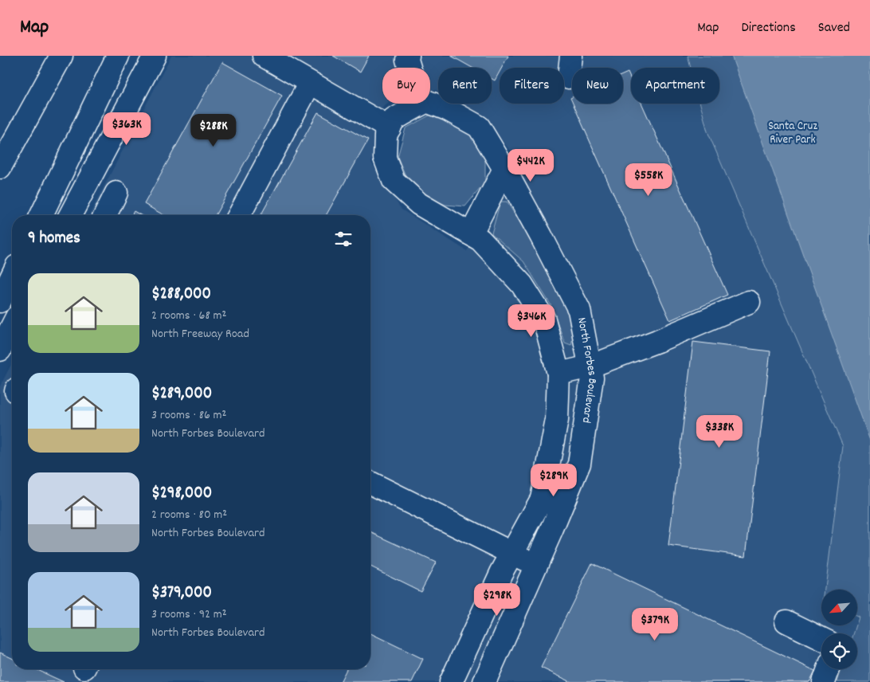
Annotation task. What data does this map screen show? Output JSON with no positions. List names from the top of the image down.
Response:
{
  "streets": {
    "main road": ["North Forbes Boulevard"]
  },
  "parks": ["Santa Cruz River Park"],
  "north": "bottom left",
  "page": {
    "header": "Map",
    "nav": ["Map", "Directions", "Saved"],
    "chip": [
      "Buy",
      "Rent",
      "Filters",
      "New",
      "Apartment"
    ],
    "price": [
      "$363K",
      "$288K",
      "$442K",
      "$558K",
      "$346K",
      "$338K",
      "$289K",
      "$298K",
      "$379K"
    ],
    "heading": "9 homes",
    "list": [
      {
        "name": "$288,000",
        "note": "2 rooms · 68 m² · North Freeway Road"
      },
      {
        "name": "$289,000",
        "note": "3 rooms · 86 m² · North Forbes Boulevard"
      },
      {
        "name": "$298,000",
        "note": "2 rooms · 80 m² · North Forbes Boulevard"
      },
      {
        "name": "$379,000",
        "note": "3 rooms · 92 m² · North Forbes Boulevard"
      }
    ]
  }
}
